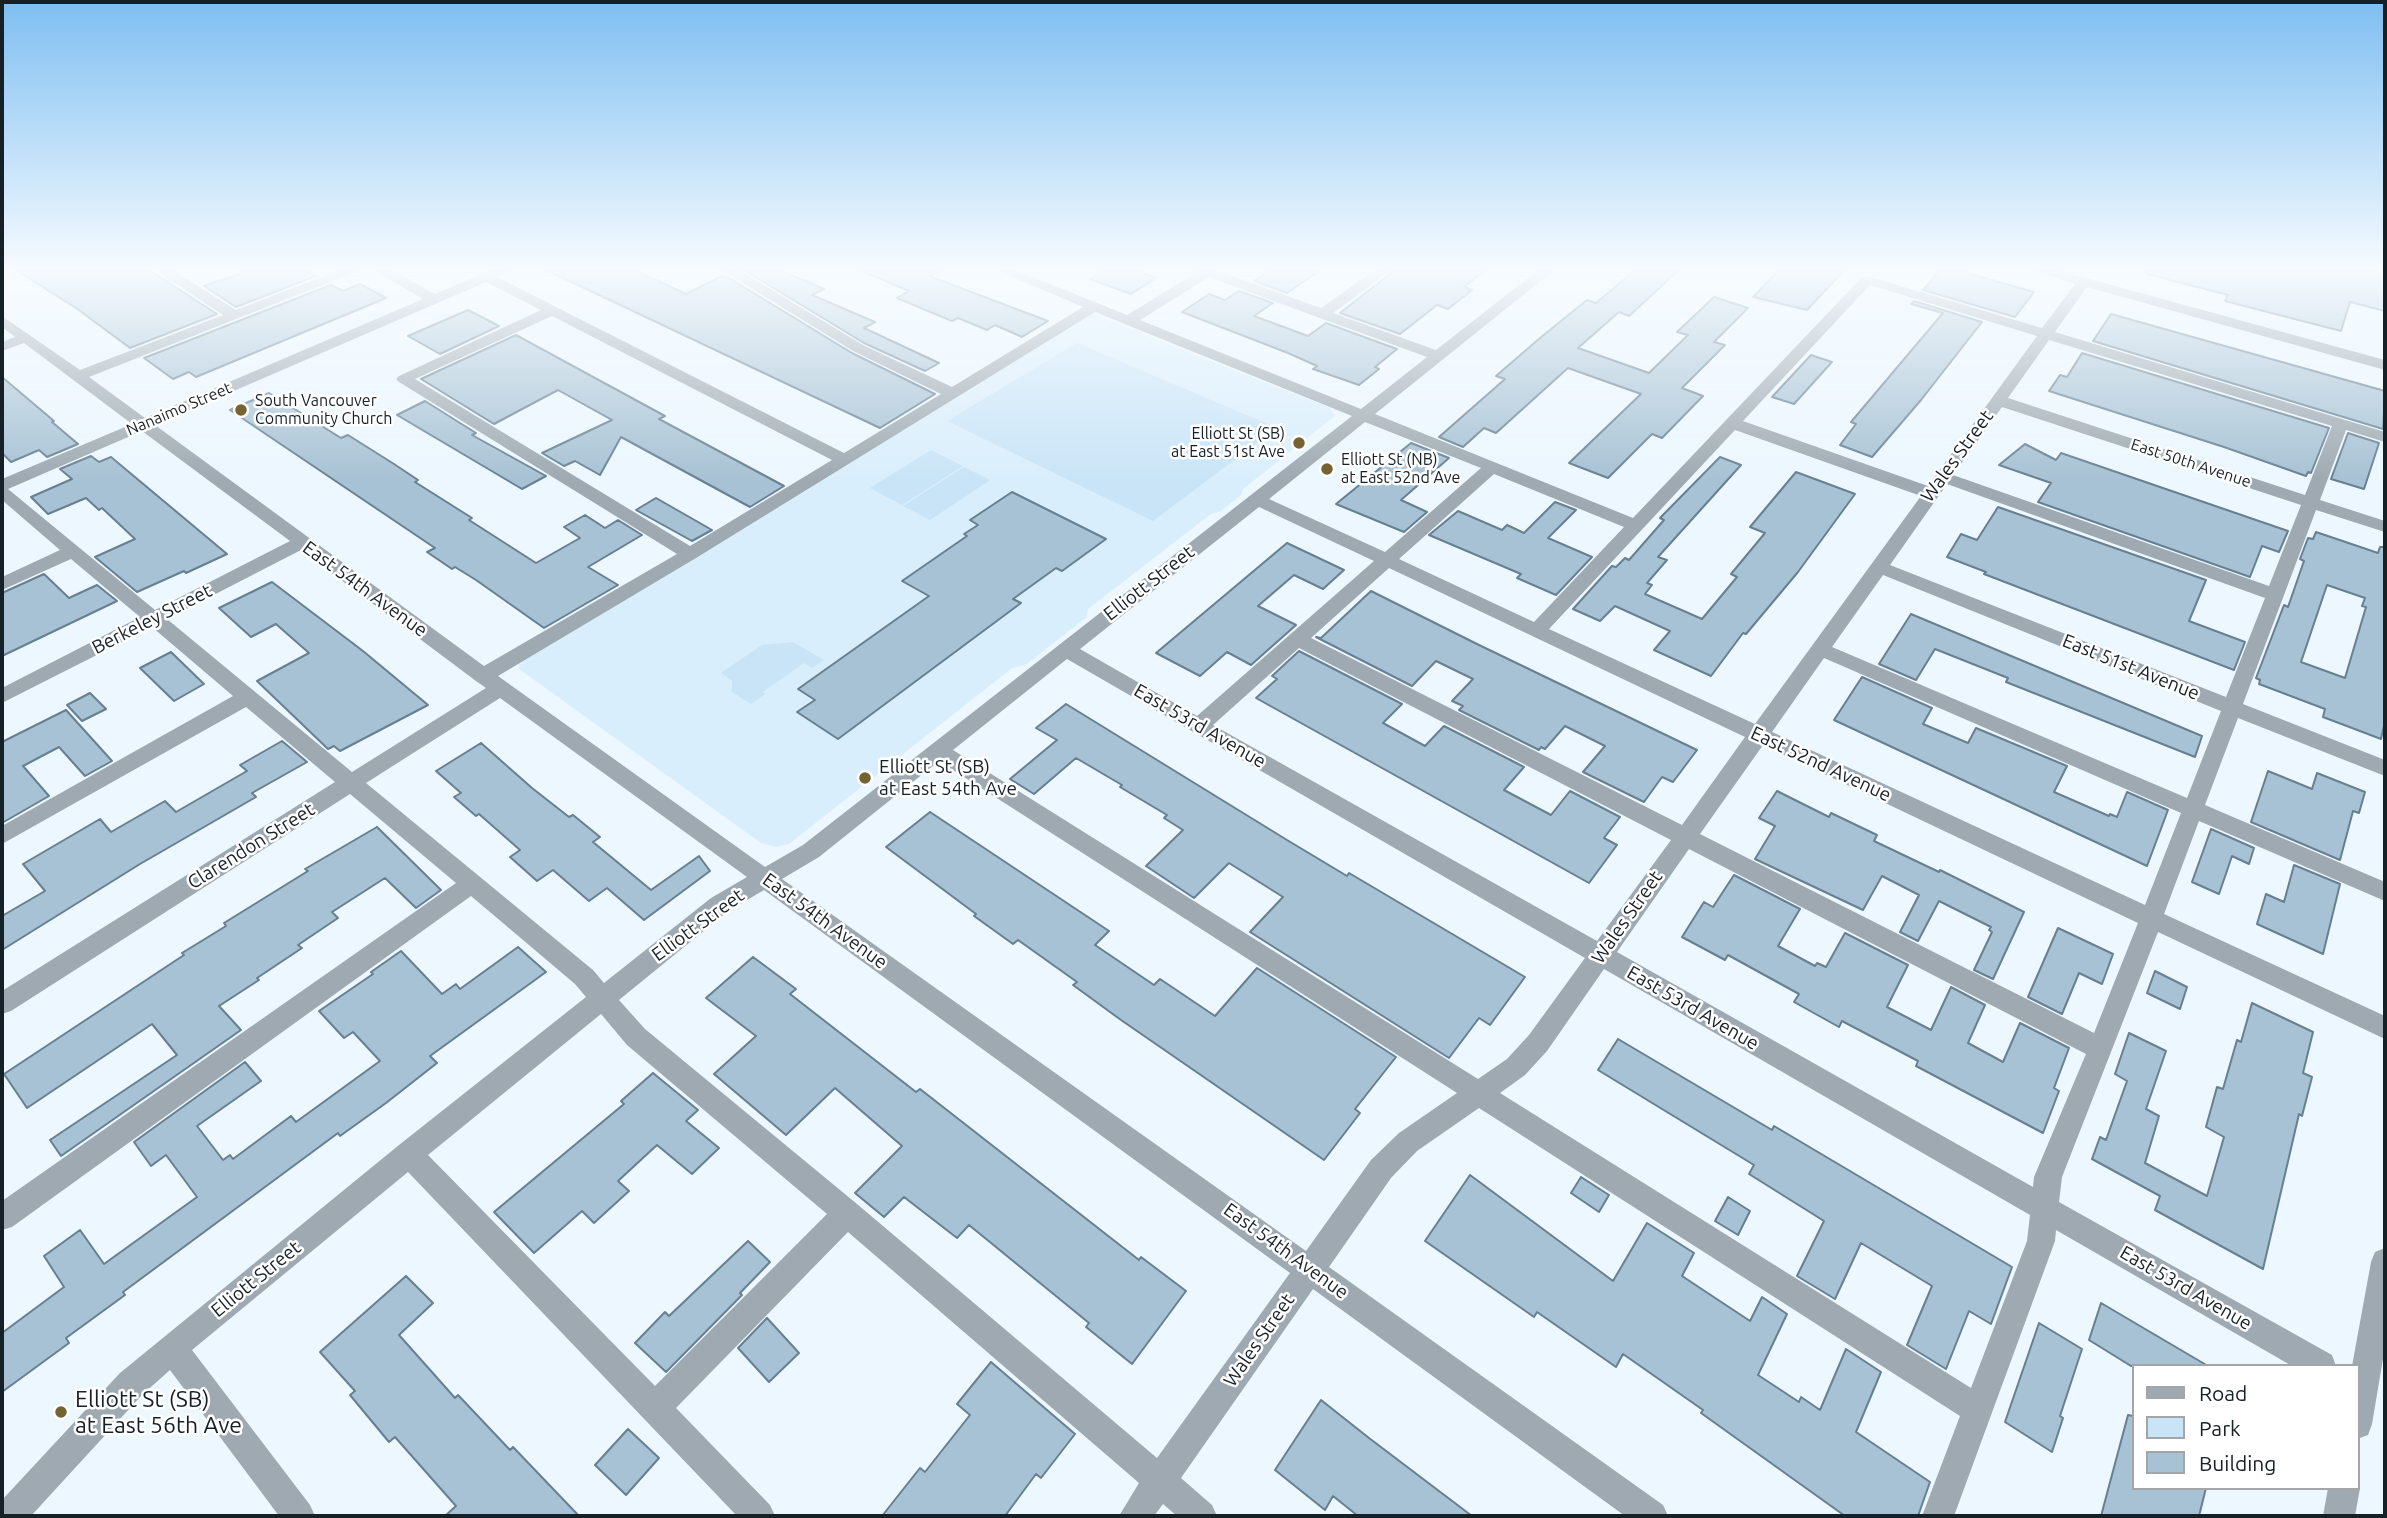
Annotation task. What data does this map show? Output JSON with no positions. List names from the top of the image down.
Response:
{
  "streets": {
    "street": [
      "Nanaimo Street",
      "Wales Street",
      "East 50th Avenue",
      "Elliott Street",
      "East 54th Avenue",
      "Berkeley Street",
      "East 51st Avenue",
      "East 53rd Avenue",
      "East 52nd Avenue",
      "Clarendon Street"
    ]
  },
  "crossings": [
    ["Nanaimo Street", "East 54th Avenue"],
    ["Wales Street", "East 50th Avenue"],
    ["Wales Street", "East 54th Avenue"],
    ["Wales Street", "East 51st Avenue"],
    ["Wales Street", "East 53rd Avenue"],
    ["Wales Street", "East 52nd Avenue"],
    ["Elliott Street", "East 54th Avenue"],
    ["Elliott Street", "East 53rd Avenue"],
    ["Elliott Street", "East 52nd Avenue"],
    ["East 54th Avenue", "Berkeley Street"],
    ["East 54th Avenue", "Clarendon Street"]
  ],
  "places": [
    "South Vancouver Community Church",
    "Elliott St (SB) at East 51st Ave",
    "Elliott St (NB) at East 52nd Ave",
    "Elliott St (SB) at East 54th Ave",
    "Elliott St (SB) at East 56th Ave"
  ],
  "legend": ["Road", "Park", "Building"]
}
